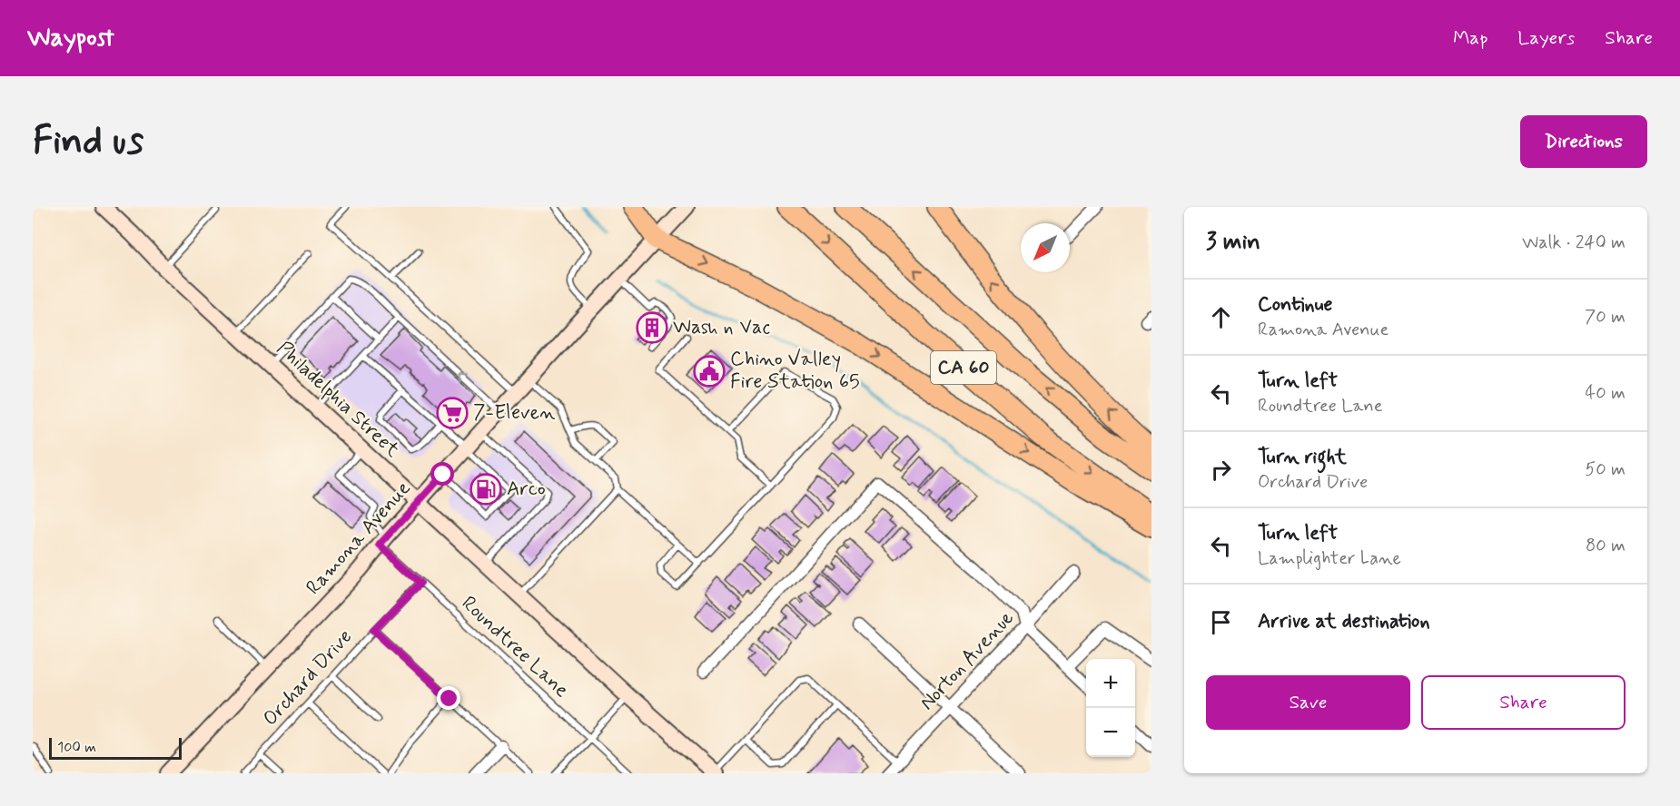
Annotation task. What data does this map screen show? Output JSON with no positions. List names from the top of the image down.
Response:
{
  "streets": {
    "highway": ["CA 60"],
    "main road": ["Philadelphia Street", "Ramona Avenue"],
    "street": ["Norton Avenue"],
    "lane": ["Roundtree Lane", "Orchard Drive"]
  },
  "crossings": [
    ["Philadelphia Street", "Ramona Avenue"],
    ["Philadelphia Street", "Roundtree Lane"],
    ["Ramona Avenue", "Roundtree Lane"],
    ["Roundtree Lane", "Orchard Drive"]
  ],
  "places": {
    "building": ["Wash n Vac"],
    "public building": ["Chino Valley Fire Station 65"],
    "supermarket": ["7-Eleven"],
    "fuel station": ["Arco"]
  },
  "scale_bar": "100 m",
  "north": "bottom left",
  "page": {
    "header": "Waypost",
    "nav": ["Map", "Layers", "Share"],
    "buttons": [
      "Directions",
      ["Save", "Share"]
    ],
    "title": "Find us",
    "heading": ["3 min", "Walk · 240 m"],
    "list": [
      ["Continue", "Ramona Avenue", "70 m"],
      ["Turn left", "Roundtree Lane", "40 m"],
      ["Turn right", "Orchard Drive", "50 m"],
      ["Turn left", "Lamplighter Lane", "80 m"],
      "Arrive at destination"
    ],
    "map_buttons": ["+", "−"],
    "scale": "100 m"
  }
}
